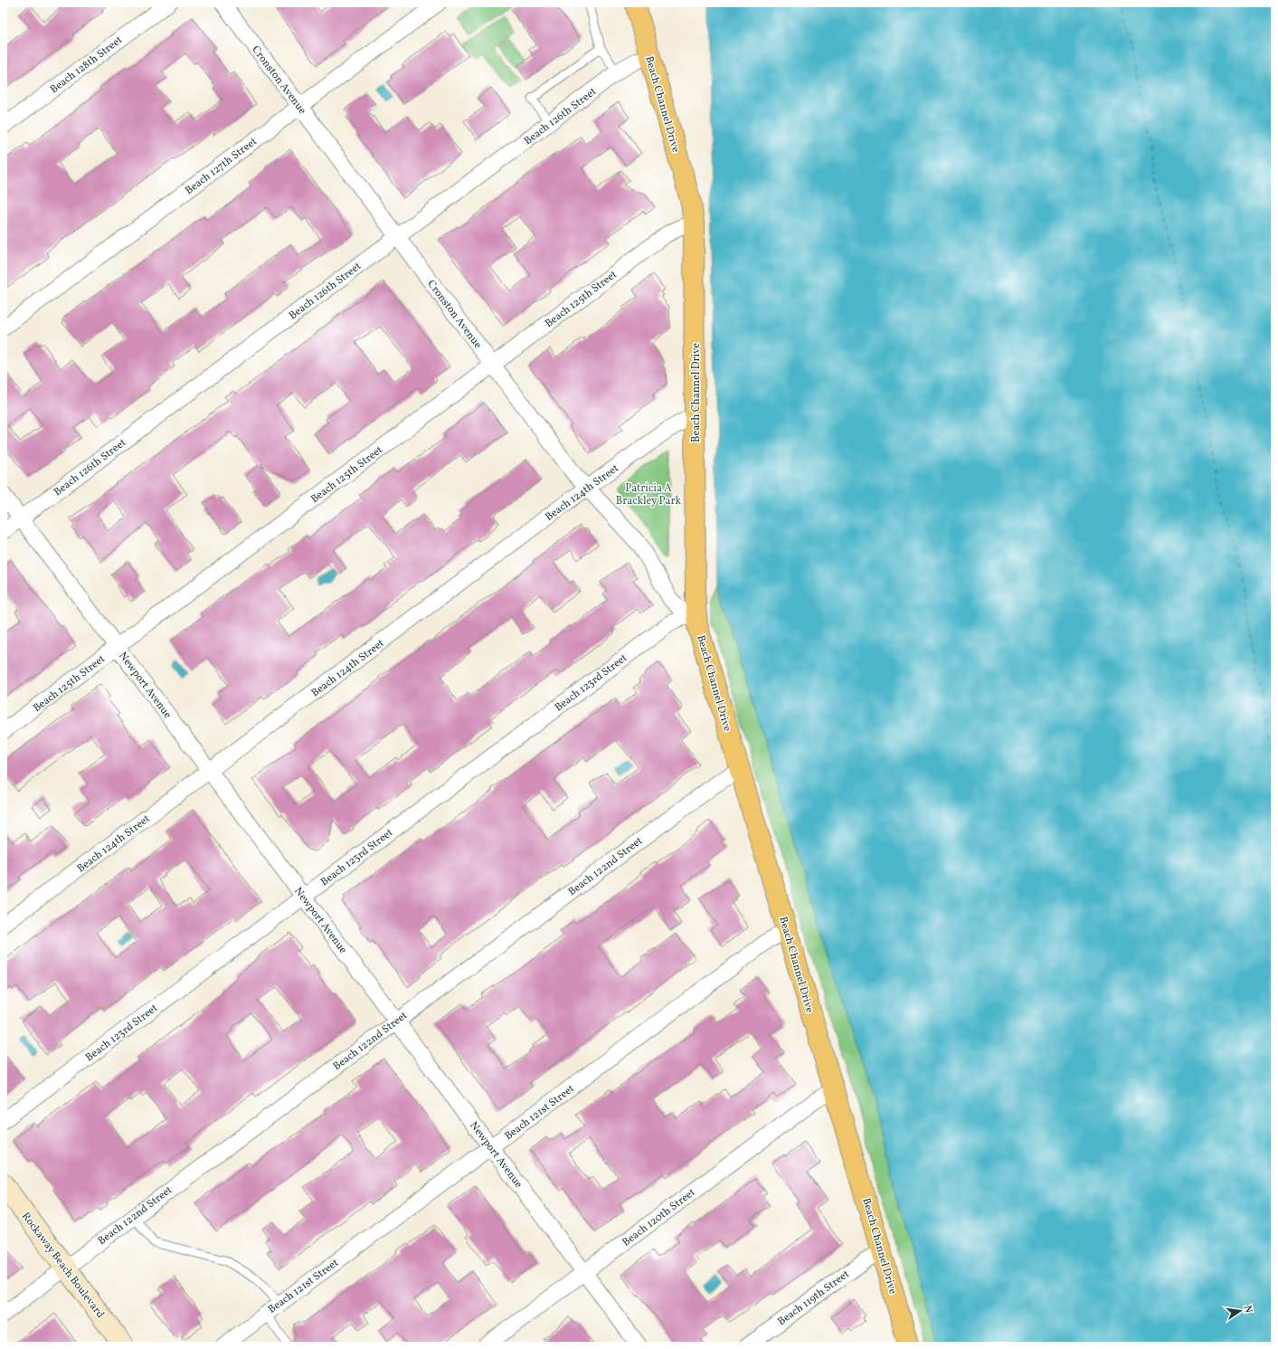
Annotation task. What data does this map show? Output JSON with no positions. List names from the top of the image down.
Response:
{
  "streets": {
    "main road": ["Beach Channel Drive"],
    "street": [
      "Beach 128th Street",
      "Cronston Avenue",
      "Beach 126th Street",
      "Beach 127th Street",
      "Beach 125th Street",
      "Beach 124th Street",
      "Beach 123rd Street",
      "Newport Avenue",
      "Beach 122nd Street",
      "Beach 121st Street",
      "Beach 120th Street",
      "Rockaway Beach Boulevard",
      "Beach 119th Street"
    ]
  },
  "crossings": [
    ["Cronston Avenue", "Beach Channel Drive"],
    ["Cronston Avenue", "Beach 126th Street"],
    ["Cronston Avenue", "Beach 127th Street"],
    ["Cronston Avenue", "Beach 125th Street"],
    ["Cronston Avenue", "Beach 124th Street"],
    ["Cronston Avenue", "Beach 123rd Street"],
    ["Beach Channel Drive", "Beach 126th Street"],
    ["Beach Channel Drive", "Beach 125th Street"],
    ["Beach Channel Drive", "Beach 124th Street"],
    ["Beach Channel Drive", "Beach 123rd Street"],
    ["Beach Channel Drive", "Beach 122nd Street"],
    ["Beach Channel Drive", "Beach 121st Street"],
    ["Beach Channel Drive", "Beach 120th Street"],
    ["Beach Channel Drive", "Beach 119th Street"],
    ["Beach 126th Street", "Newport Avenue"],
    ["Beach 125th Street", "Newport Avenue"],
    ["Beach 124th Street", "Newport Avenue"],
    ["Beach 123rd Street", "Newport Avenue"],
    ["Newport Avenue", "Beach 122nd Street"],
    ["Newport Avenue", "Beach 121st Street"],
    ["Newport Avenue", "Beach 120th Street"],
    ["Beach 122nd Street", "Rockaway Beach Boulevard"]
  ],
  "parks": ["Patricia A Brackley Park"],
  "north": "right"
}
